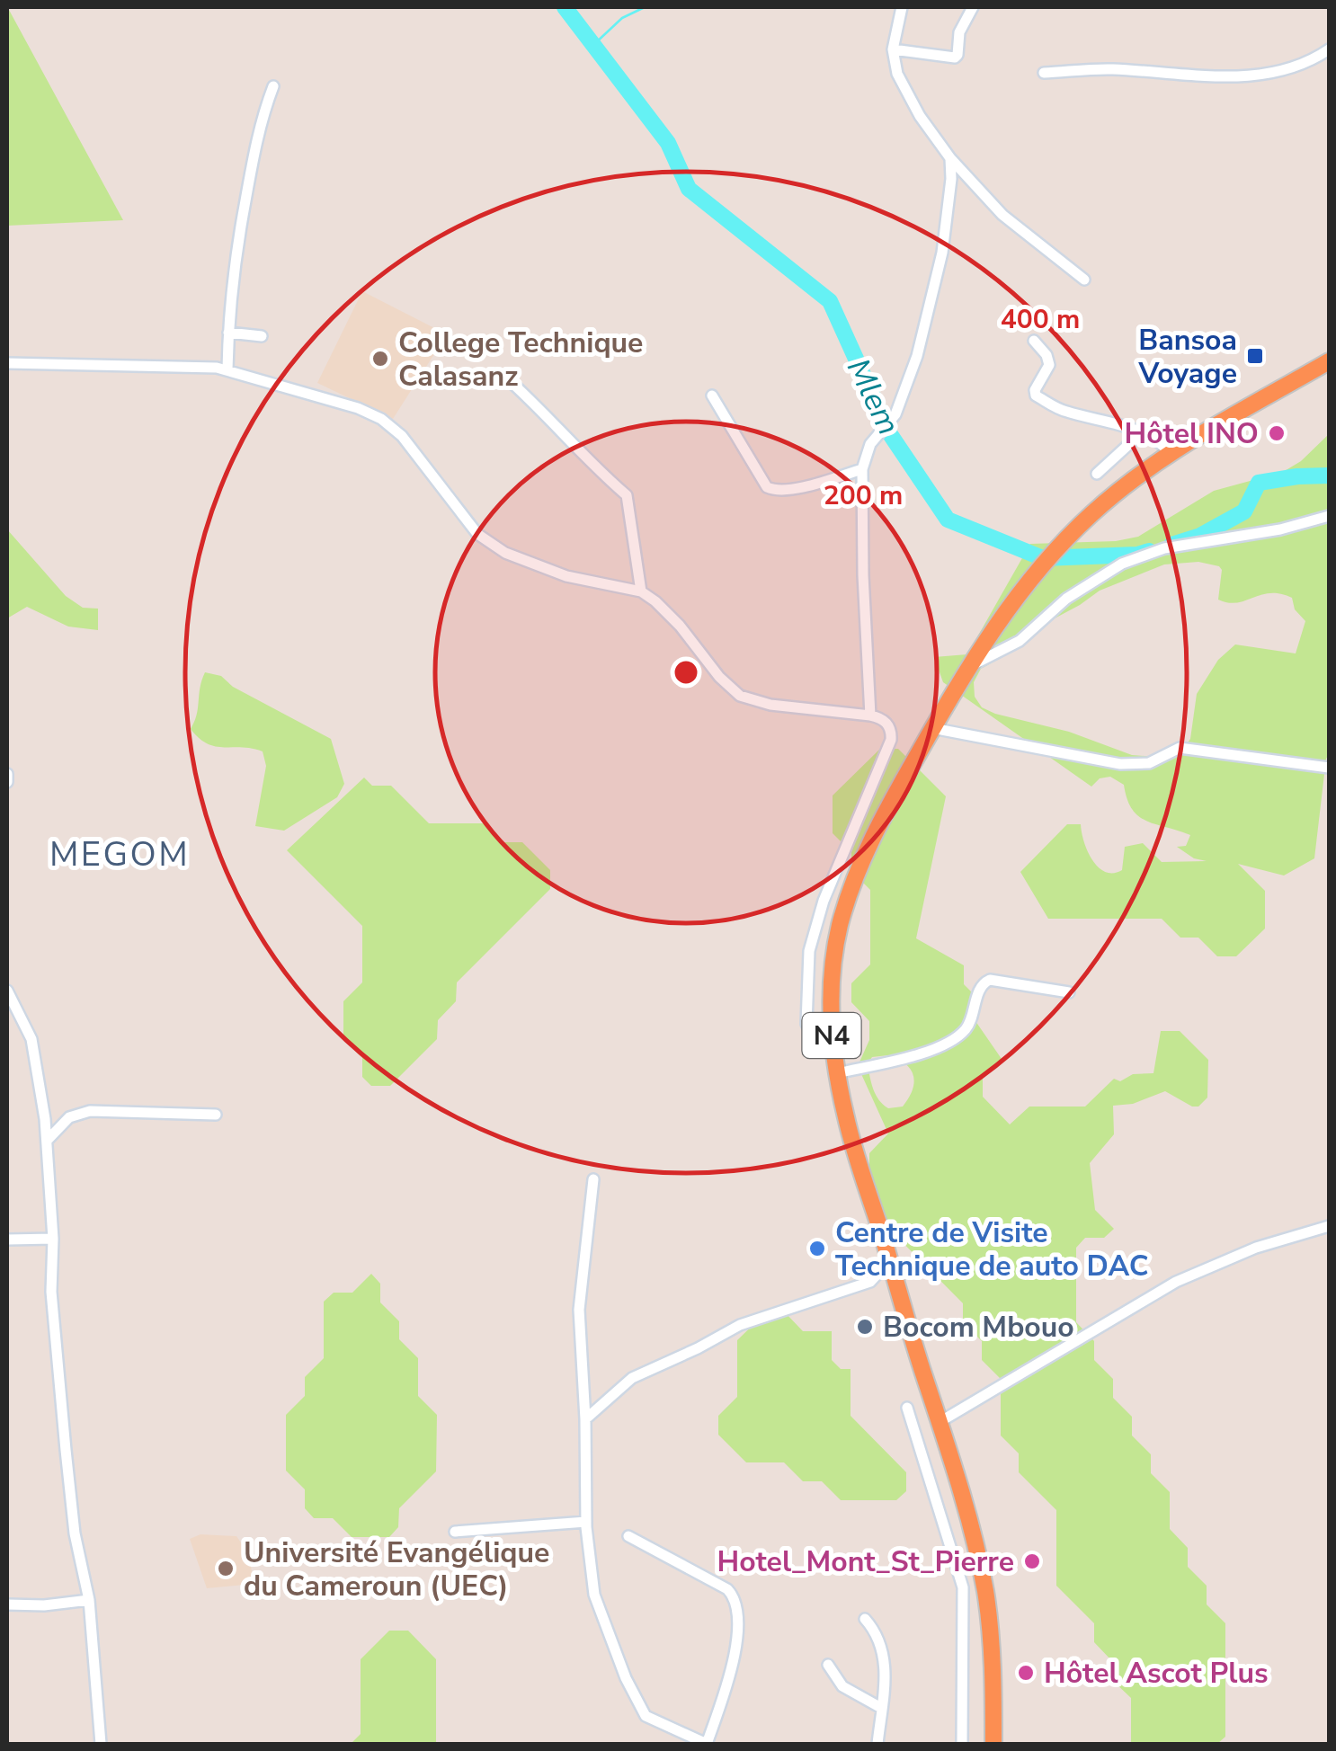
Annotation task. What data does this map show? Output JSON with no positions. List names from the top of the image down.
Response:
{
  "streets": {
    "highway": ["N4"]
  },
  "districts": ["MEGOM"],
  "water": ["Mlem"],
  "places": {
    "transit": ["Bansoa Voyage"],
    "other": [
      "College Technique Calasanz",
      "Hôtel INO",
      "Centre de Visite Technique de auto DAC",
      "Bocom Mbouo",
      "Hotel_Mont_St_Pierre",
      "Université Evangélique du Cameroun (UEC)",
      "Hôtel Ascot Plus"
    ]
  },
  "rings": ["400 m", "200 m"]
}
